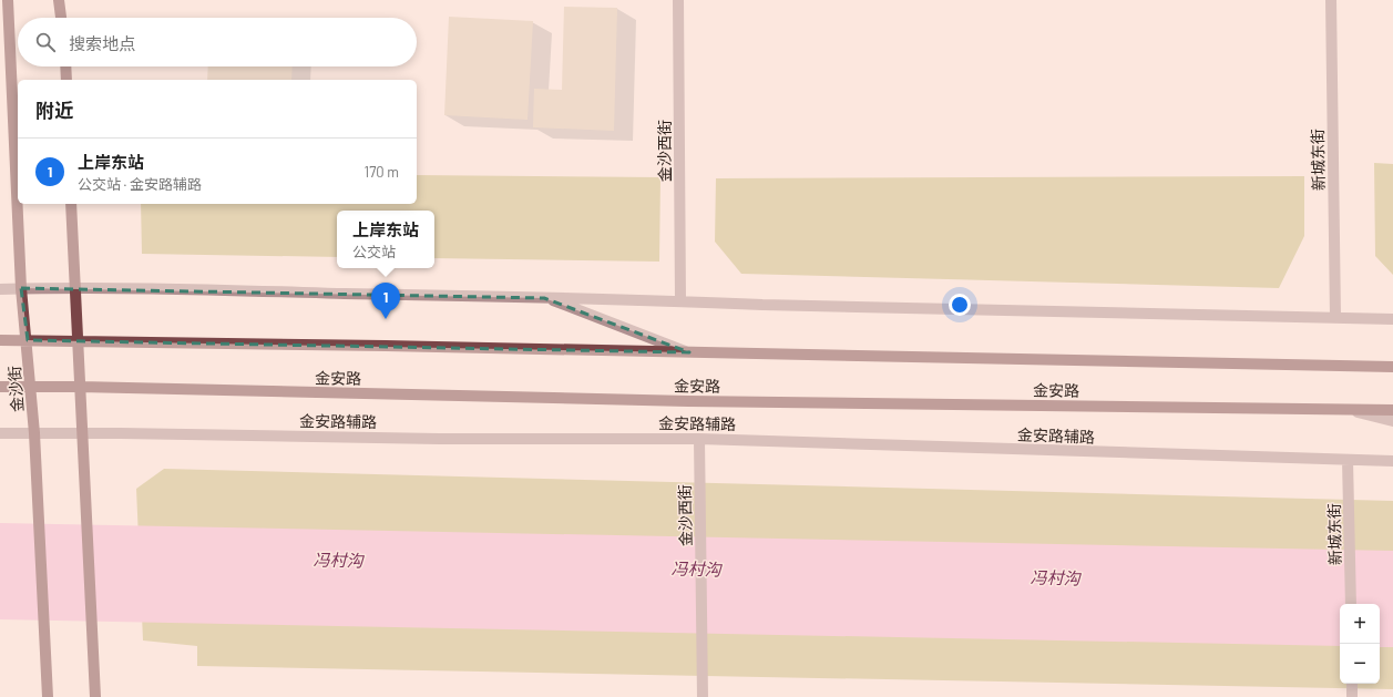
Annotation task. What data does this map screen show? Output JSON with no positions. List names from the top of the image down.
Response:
{
  "streets": {
    "main road": ["金安路", "金沙街"],
    "street": ["金沙西街", "新城东街", "金安路辅路"]
  },
  "crossings": [
    ["金沙西街", "金安路辅路"],
    ["新城东街", "金安路辅路"],
    ["金安路", "金沙街"],
    ["金沙街", "金安路辅路"]
  ],
  "water": ["冯村沟"],
  "page": {
    "search": "搜索地点",
    "heading": "附近",
    "list": [
      {
        "mark": "1",
        "name": "上岸东站",
        "note": "公交站 · 金安路辅路",
        "value": "170 m"
      }
    ],
    "popup": ["上岸东站", "公交站"],
    "pins": "1",
    "map_buttons": ["+", "−"]
  }
}
